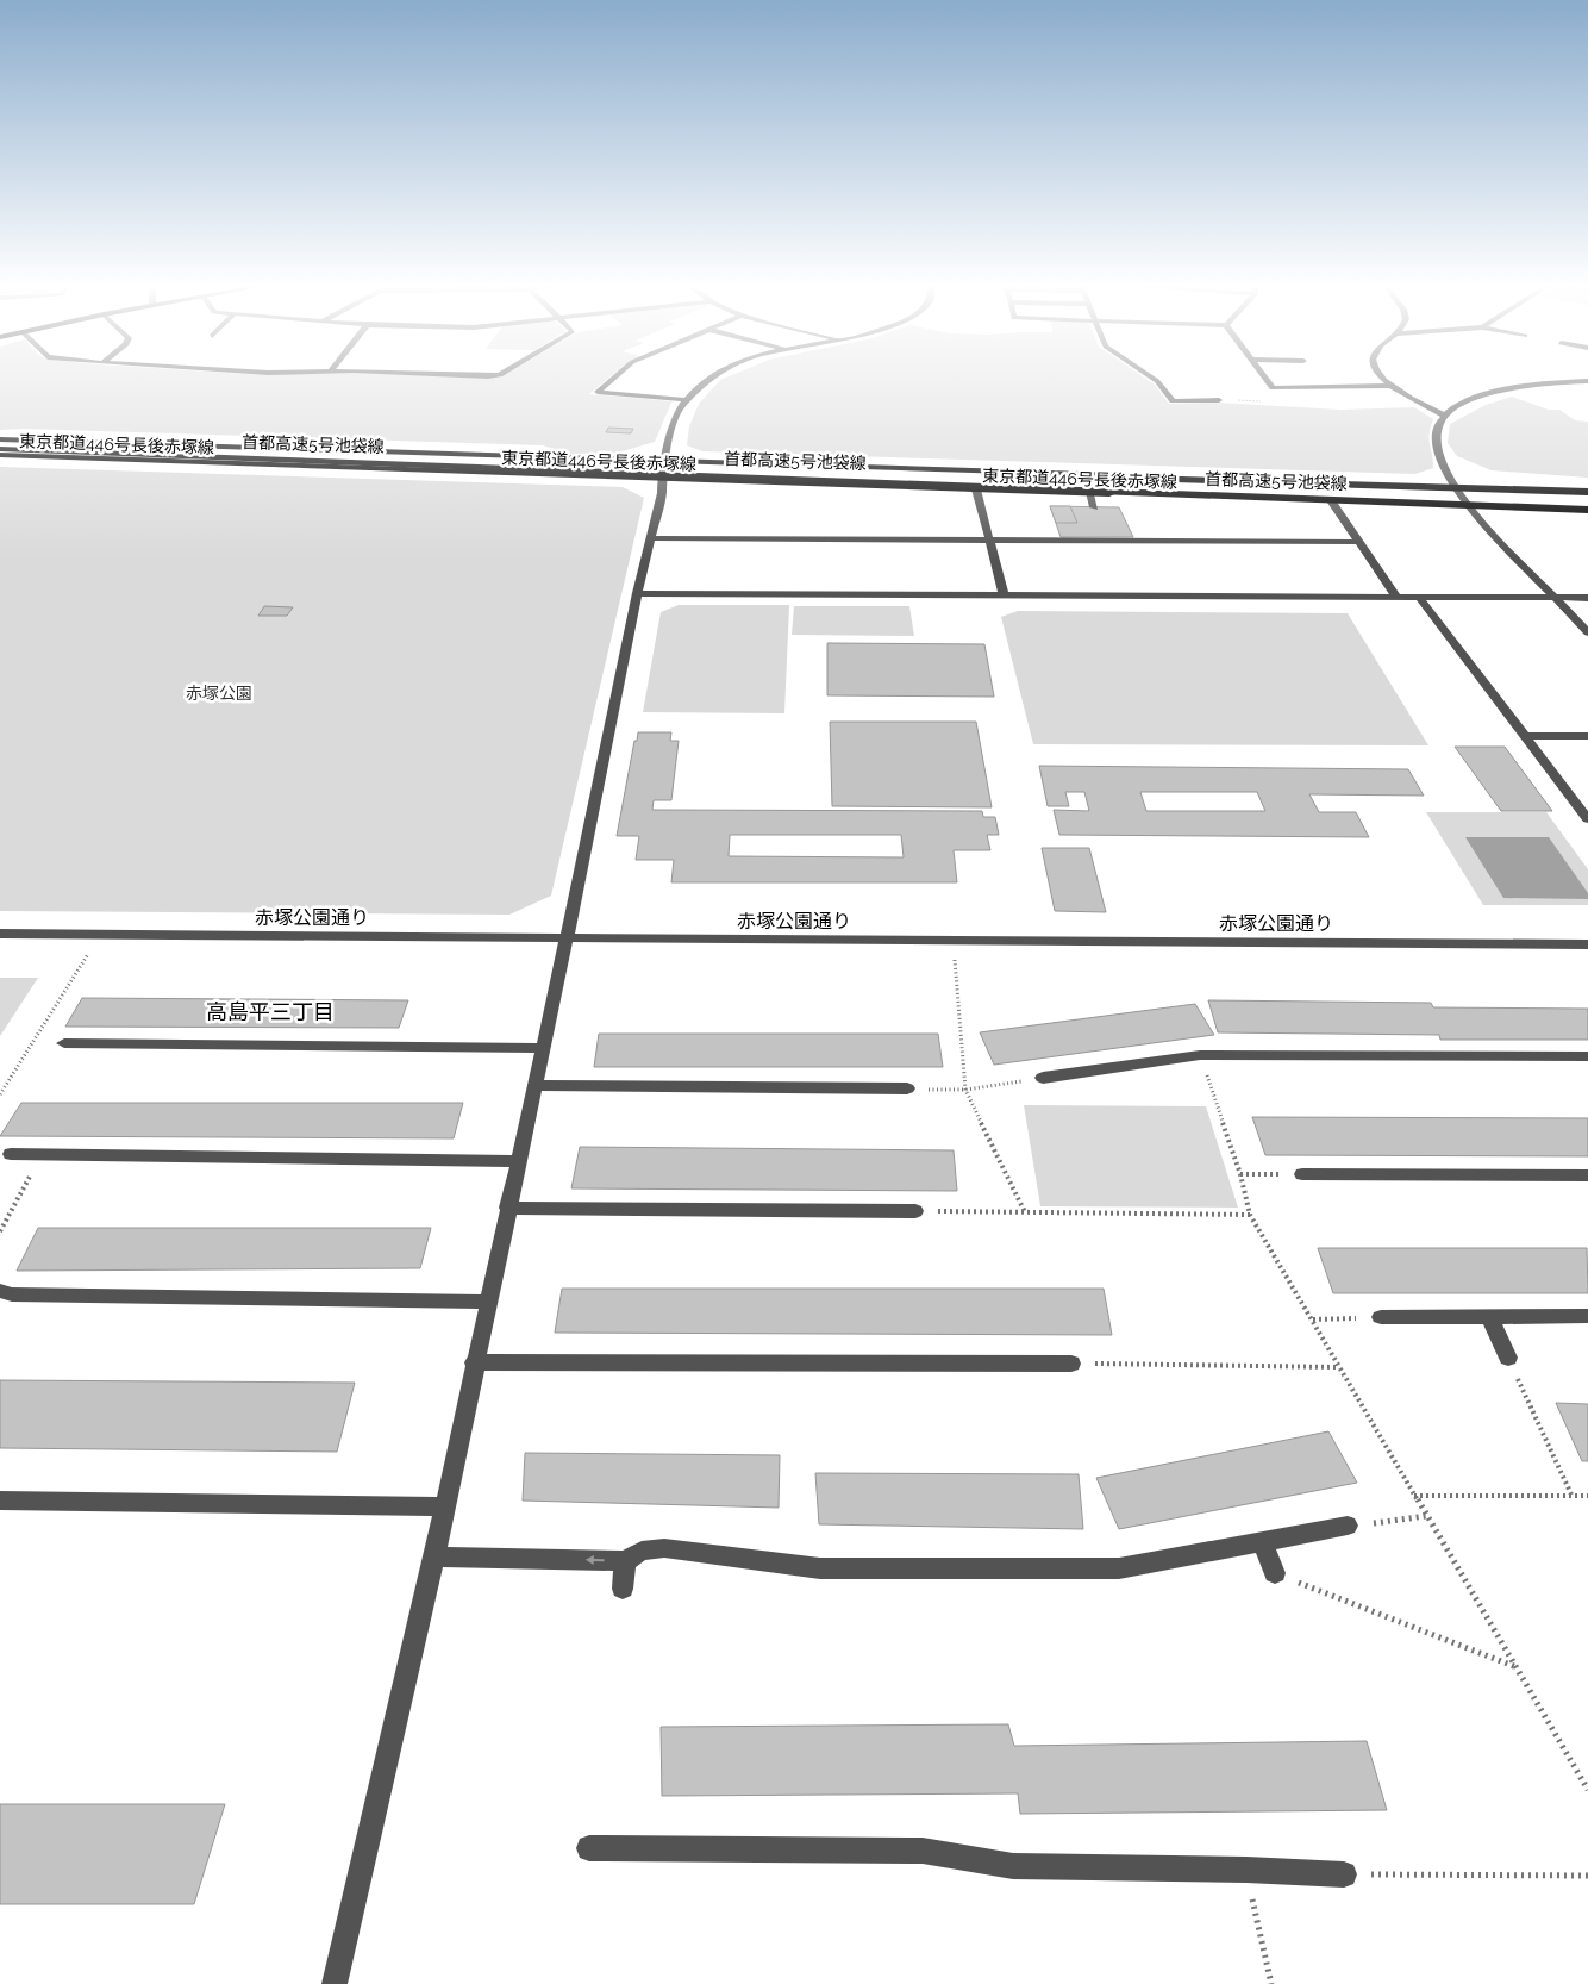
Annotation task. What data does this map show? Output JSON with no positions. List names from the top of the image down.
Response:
{
  "streets": {
    "highway": ["首都高速5号池袋線"],
    "main road": ["東京都道446号長後赤塚線"],
    "street": ["赤塚公園通り"]
  },
  "crossings": [
    ["東京都道446号長後赤塚線", "首都高速5号池袋線"]
  ],
  "districts": ["高島平三丁目"],
  "parks": ["赤塚公園"]
}
